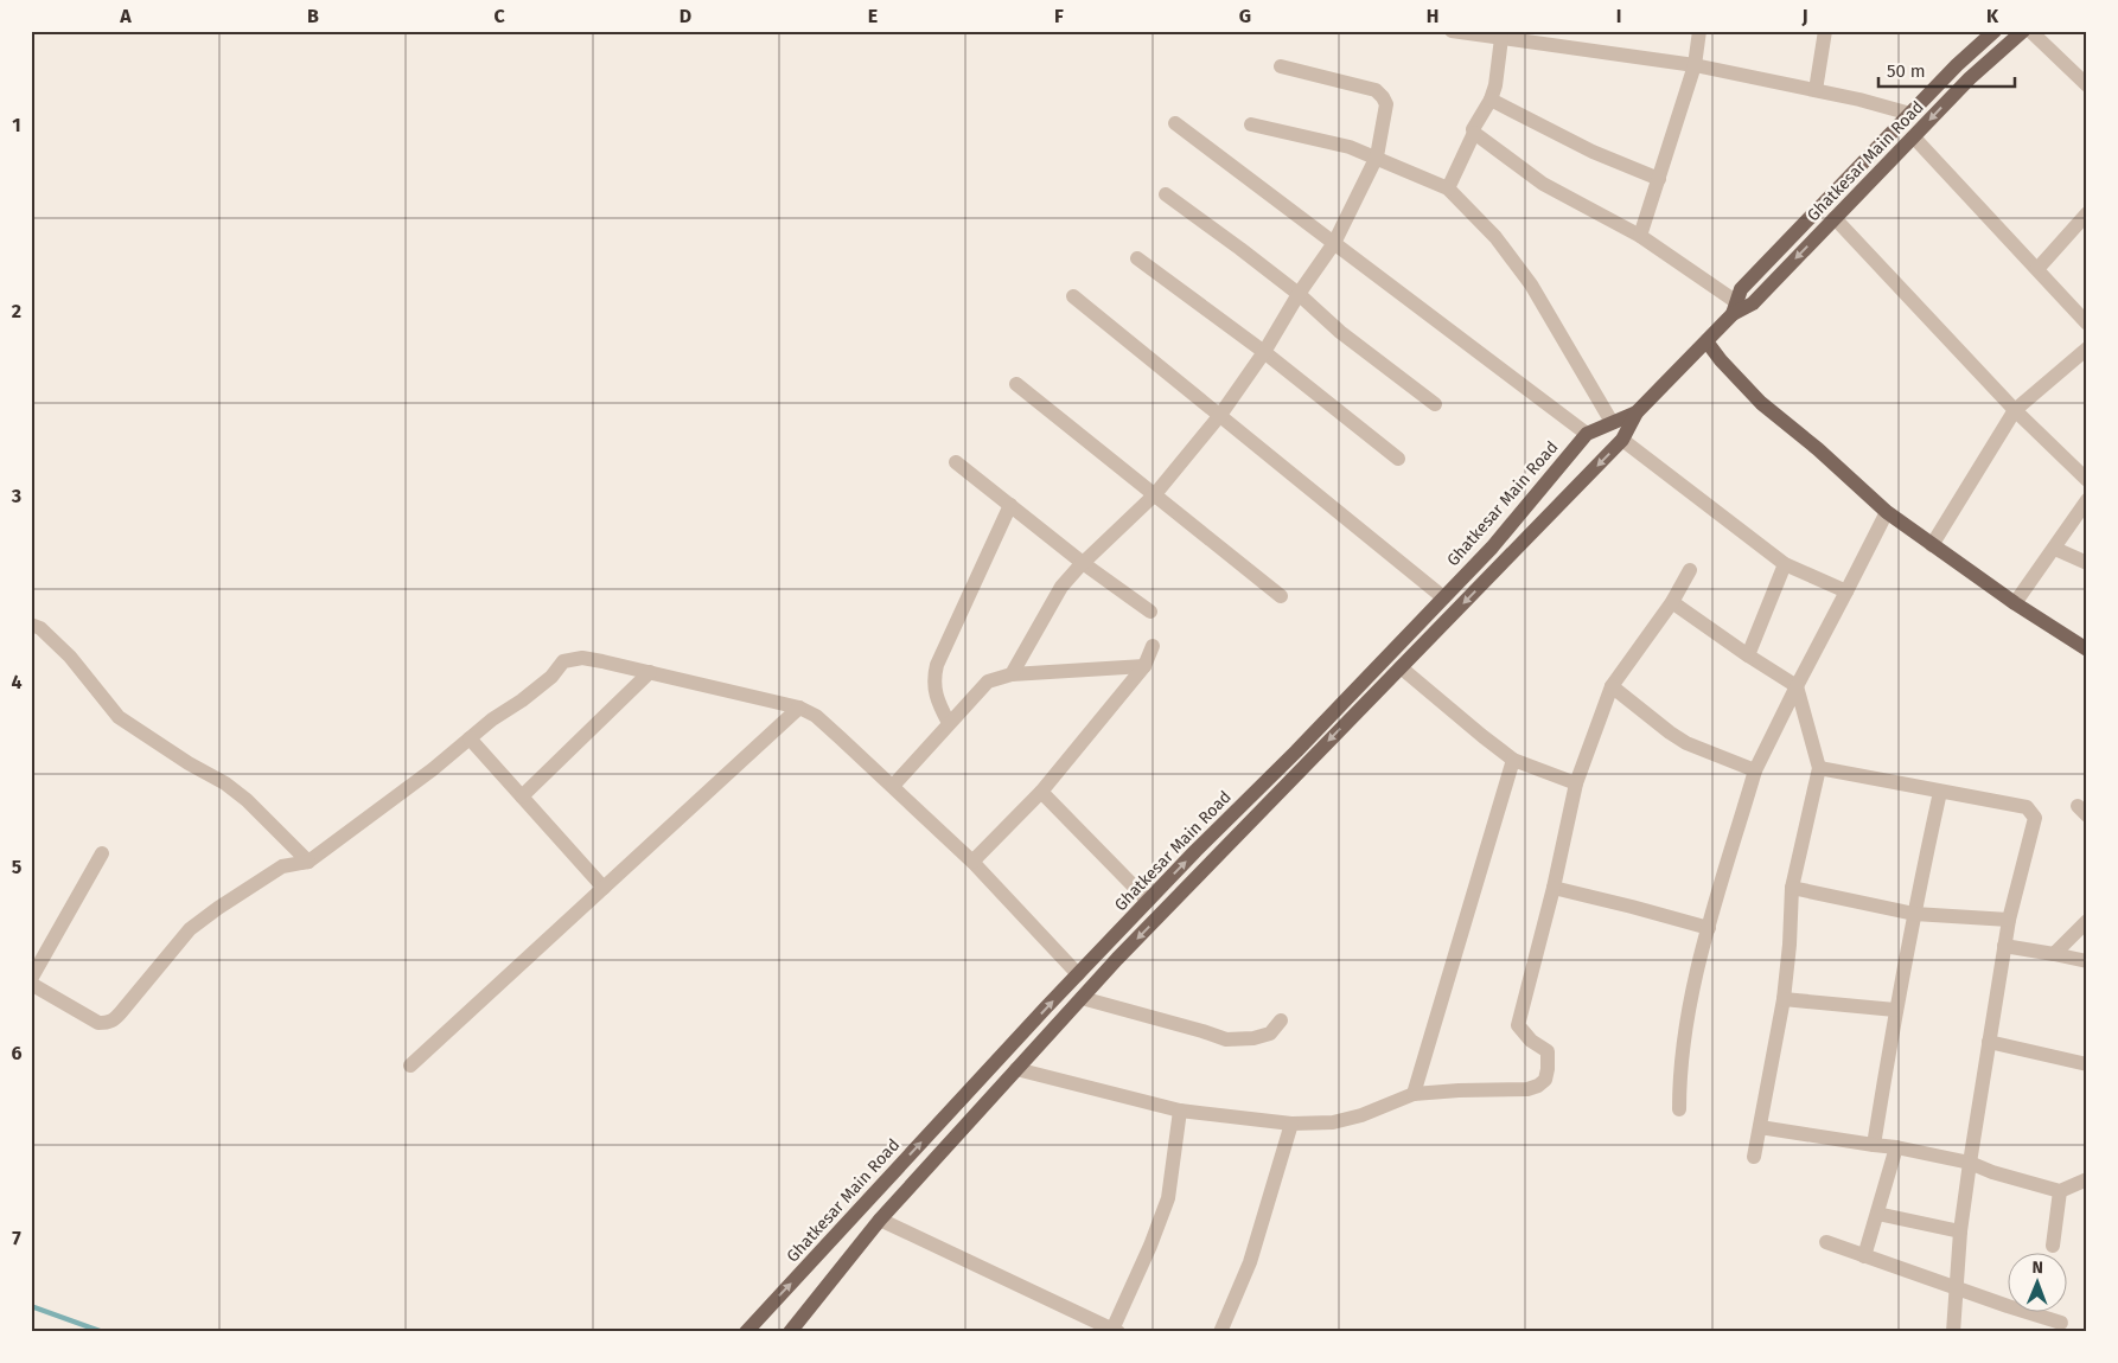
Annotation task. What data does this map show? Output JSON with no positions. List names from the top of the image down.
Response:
{
  "streets": {
    "main road": ["Ghatkesar Main Road"]
  },
  "scale_bar": "50 m",
  "north": "top",
  "grid": {
    "columns": [
      "A",
      "B",
      "C",
      "D",
      "E",
      "F",
      "G",
      "H",
      "I",
      "J",
      "K"
    ],
    "rows": [
      "1",
      "2",
      "3",
      "4",
      "5",
      "6",
      "7"
    ]
  }
}
